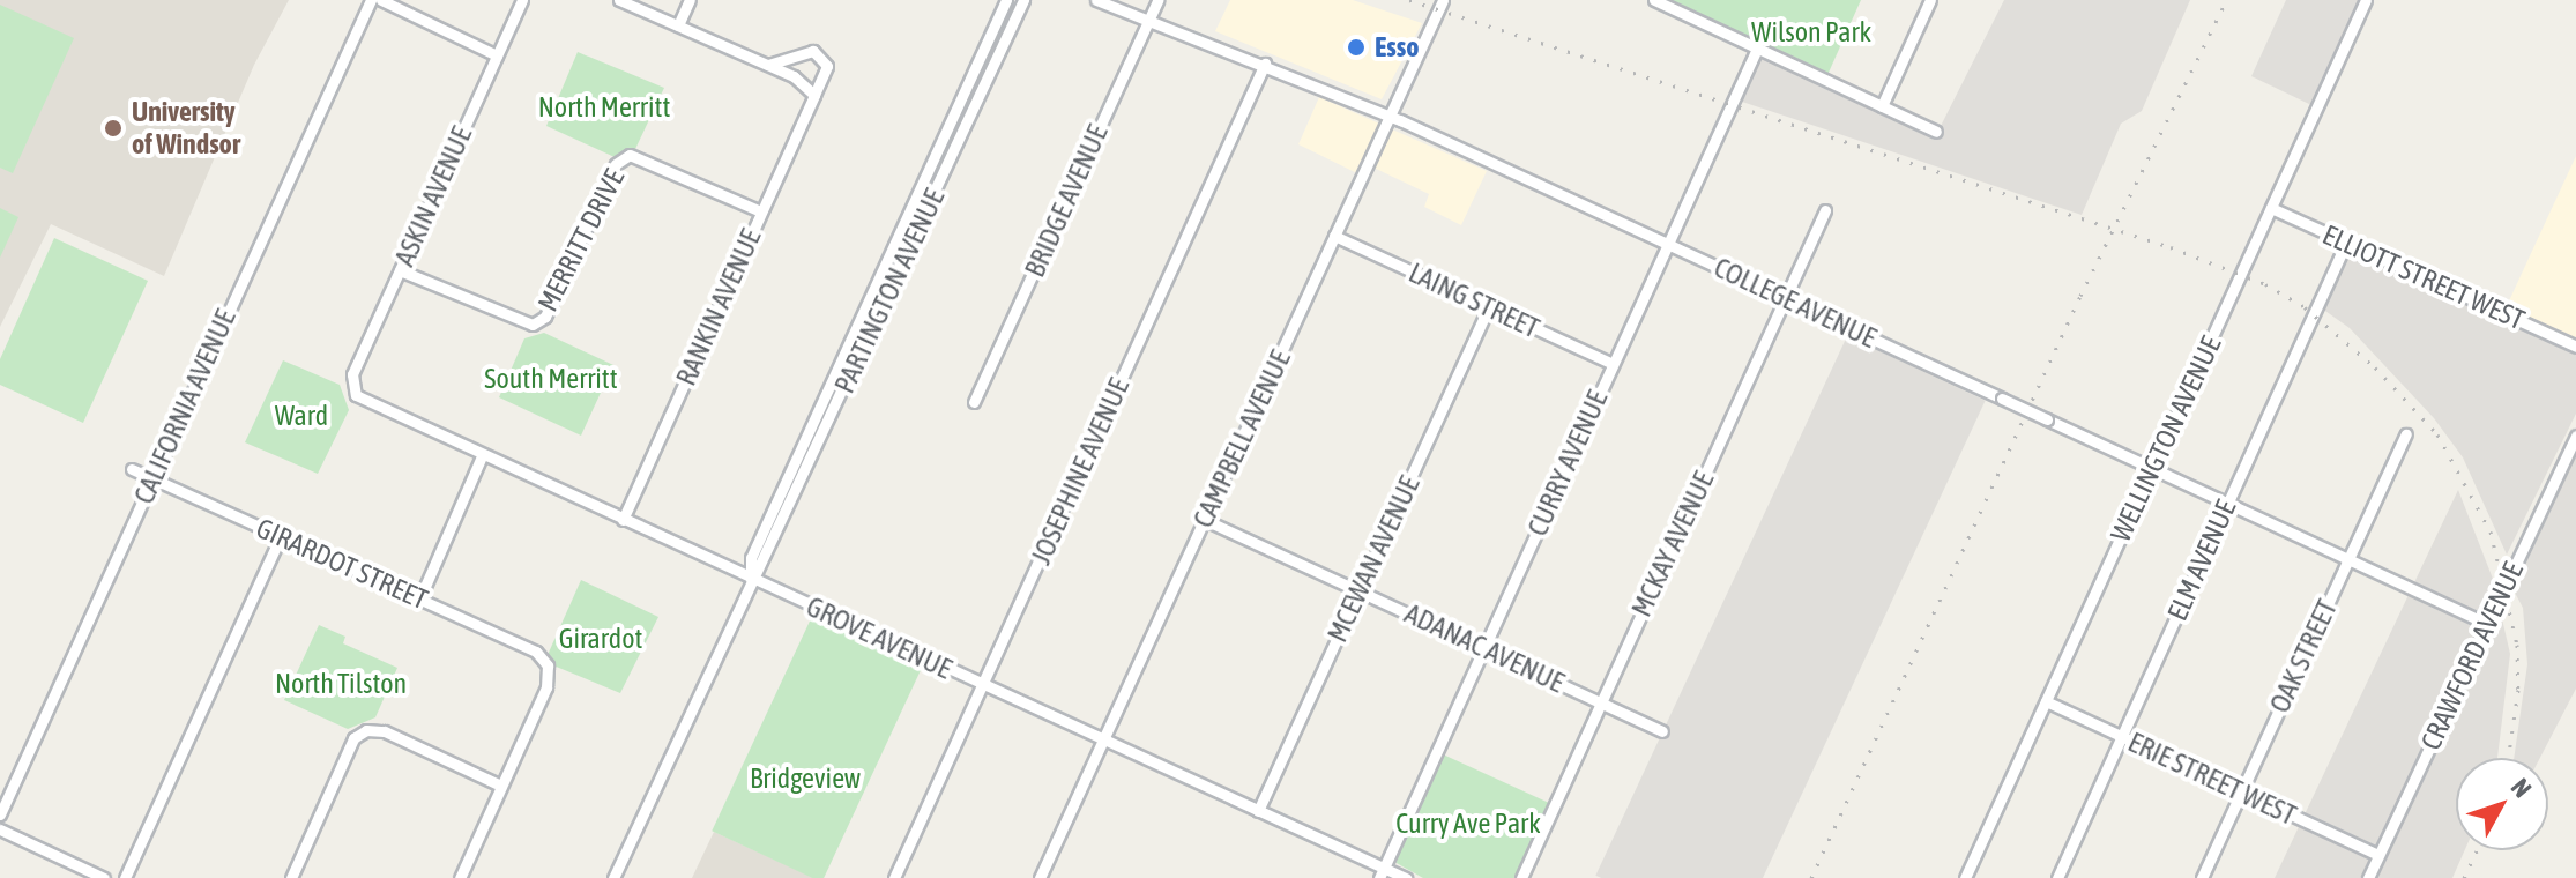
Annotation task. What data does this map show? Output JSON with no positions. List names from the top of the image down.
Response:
{
  "streets": {
    "street": [
      "ASKIN AVENUE",
      "BRIDGE AVENUE",
      "MERRITT DRIVE",
      "ELLIOTT STREET WEST",
      "PARTINGTON AVENUE",
      "LAING STREET",
      "COLLEGE AVENUE",
      "RANKIN AVENUE",
      "CALIFORNIA AVENUE",
      "CAMPBELL AVENUE",
      "WELLINGTON AVENUE",
      "CURRY AVENUE",
      "JOSEPHINE AVENUE",
      "MCKAY AVENUE",
      "MCEWAN AVENUE",
      "ELM AVENUE",
      "GIRARDOT STREET",
      "GROVE AVENUE",
      "ADANAC AVENUE",
      "OAK STREET",
      "CRAWFORD AVENUE",
      "ERIE STREET WEST"
    ]
  },
  "crossings": [
    ["ASKIN AVENUE", "MERRITT DRIVE"],
    ["ASKIN AVENUE", "GROVE AVENUE"],
    ["BRIDGE AVENUE", "COLLEGE AVENUE"],
    ["MERRITT DRIVE", "RANKIN AVENUE"],
    ["ELLIOTT STREET WEST", "WELLINGTON AVENUE"],
    ["ELLIOTT STREET WEST", "ELM AVENUE"],
    ["PARTINGTON AVENUE", "GROVE AVENUE"],
    ["LAING STREET", "CAMPBELL AVENUE"],
    ["LAING STREET", "CURRY AVENUE"],
    ["LAING STREET", "MCEWAN AVENUE"],
    ["COLLEGE AVENUE", "CAMPBELL AVENUE"],
    ["COLLEGE AVENUE", "WELLINGTON AVENUE"],
    ["COLLEGE AVENUE", "CURRY AVENUE"],
    ["COLLEGE AVENUE", "JOSEPHINE AVENUE"],
    ["COLLEGE AVENUE", "MCKAY AVENUE"],
    ["COLLEGE AVENUE", "ELM AVENUE"],
    ["COLLEGE AVENUE", "OAK STREET"],
    ["COLLEGE AVENUE", "CRAWFORD AVENUE"],
    ["RANKIN AVENUE", "GROVE AVENUE"],
    ["CALIFORNIA AVENUE", "GIRARDOT STREET"],
    ["CAMPBELL AVENUE", "GROVE AVENUE"],
    ["CAMPBELL AVENUE", "ADANAC AVENUE"],
    ["WELLINGTON AVENUE", "ERIE STREET WEST"],
    ["CURRY AVENUE", "GROVE AVENUE"],
    ["CURRY AVENUE", "ADANAC AVENUE"],
    ["JOSEPHINE AVENUE", "GROVE AVENUE"],
    ["MCKAY AVENUE", "ADANAC AVENUE"],
    ["MCEWAN AVENUE", "GROVE AVENUE"],
    ["MCEWAN AVENUE", "ADANAC AVENUE"],
    ["ELM AVENUE", "ERIE STREET WEST"],
    ["OAK STREET", "ERIE STREET WEST"],
    ["CRAWFORD AVENUE", "ERIE STREET WEST"]
  ],
  "parks": [
    "Wilson Park",
    "North Merritt",
    "South Merritt",
    "Ward",
    "Girardot",
    "North Tilston",
    "Bridgeview",
    "Curry Ave Park"
  ],
  "places": ["Esso", "University of Windsor"],
  "north": "top right"
}
